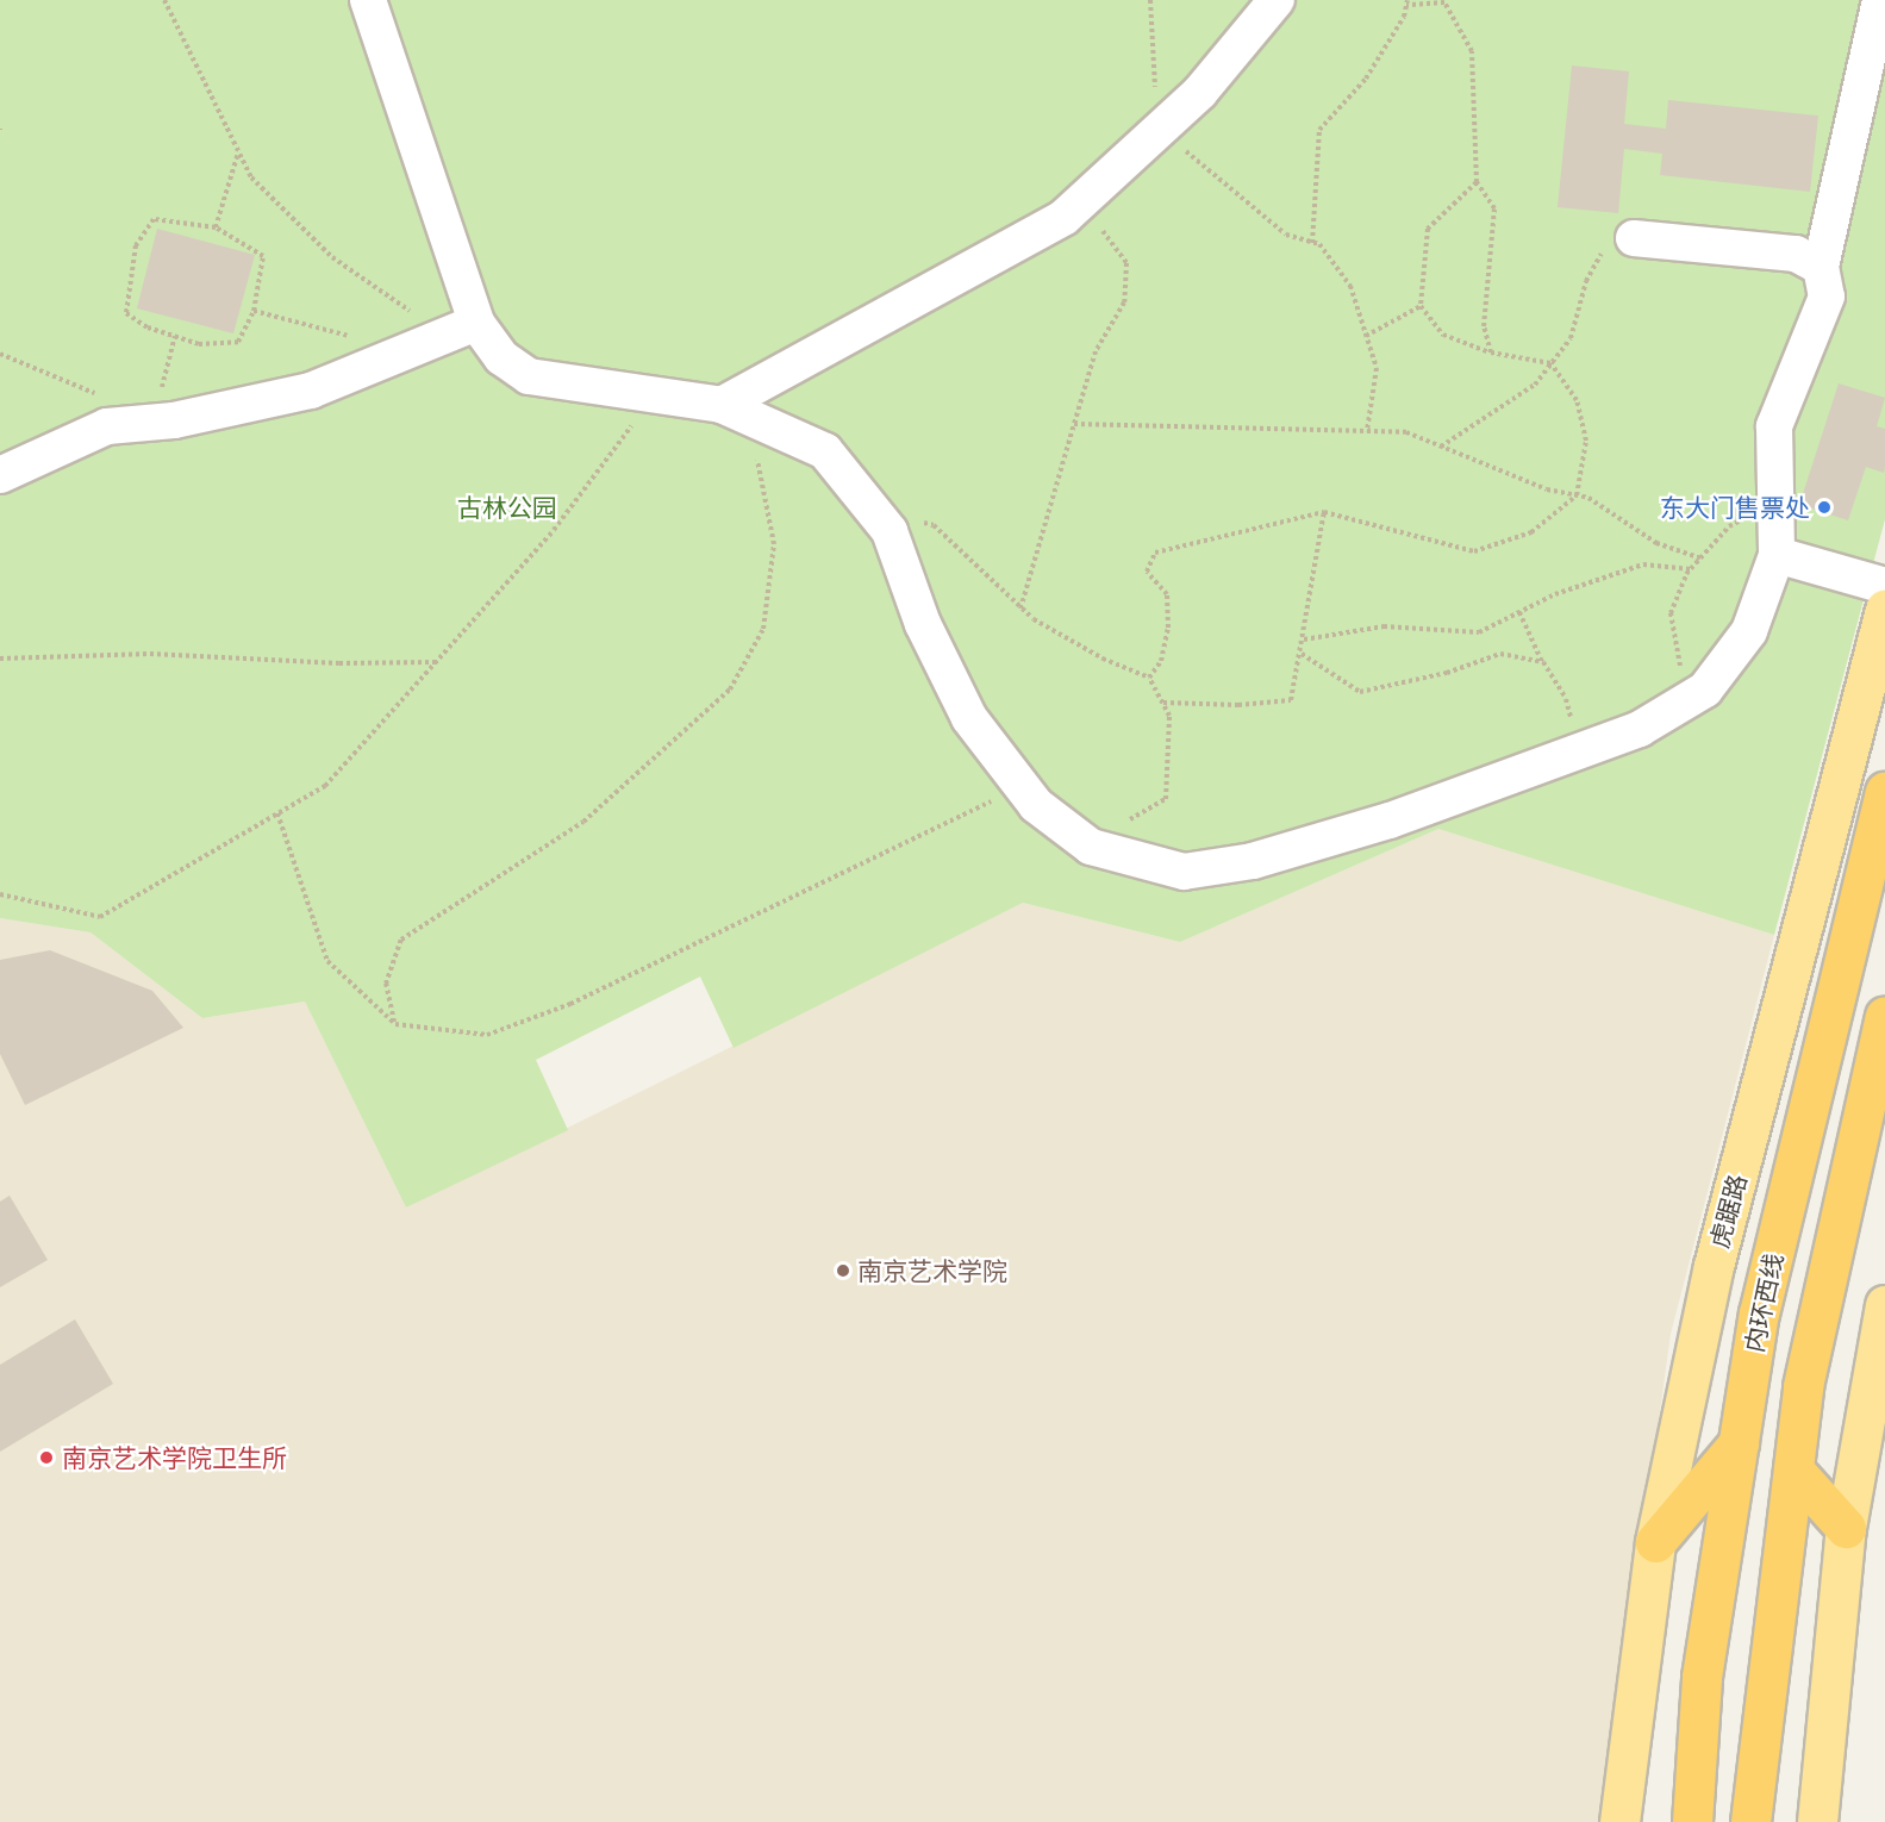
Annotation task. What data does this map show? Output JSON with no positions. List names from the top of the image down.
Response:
{
  "streets": {
    "highway": ["内环西线"],
    "main road": ["虎踞路"]
  },
  "parks": ["古林公园"],
  "places": ["东大门售票处", "南京艺术学院", "南京艺术学院卫生所"]
}
